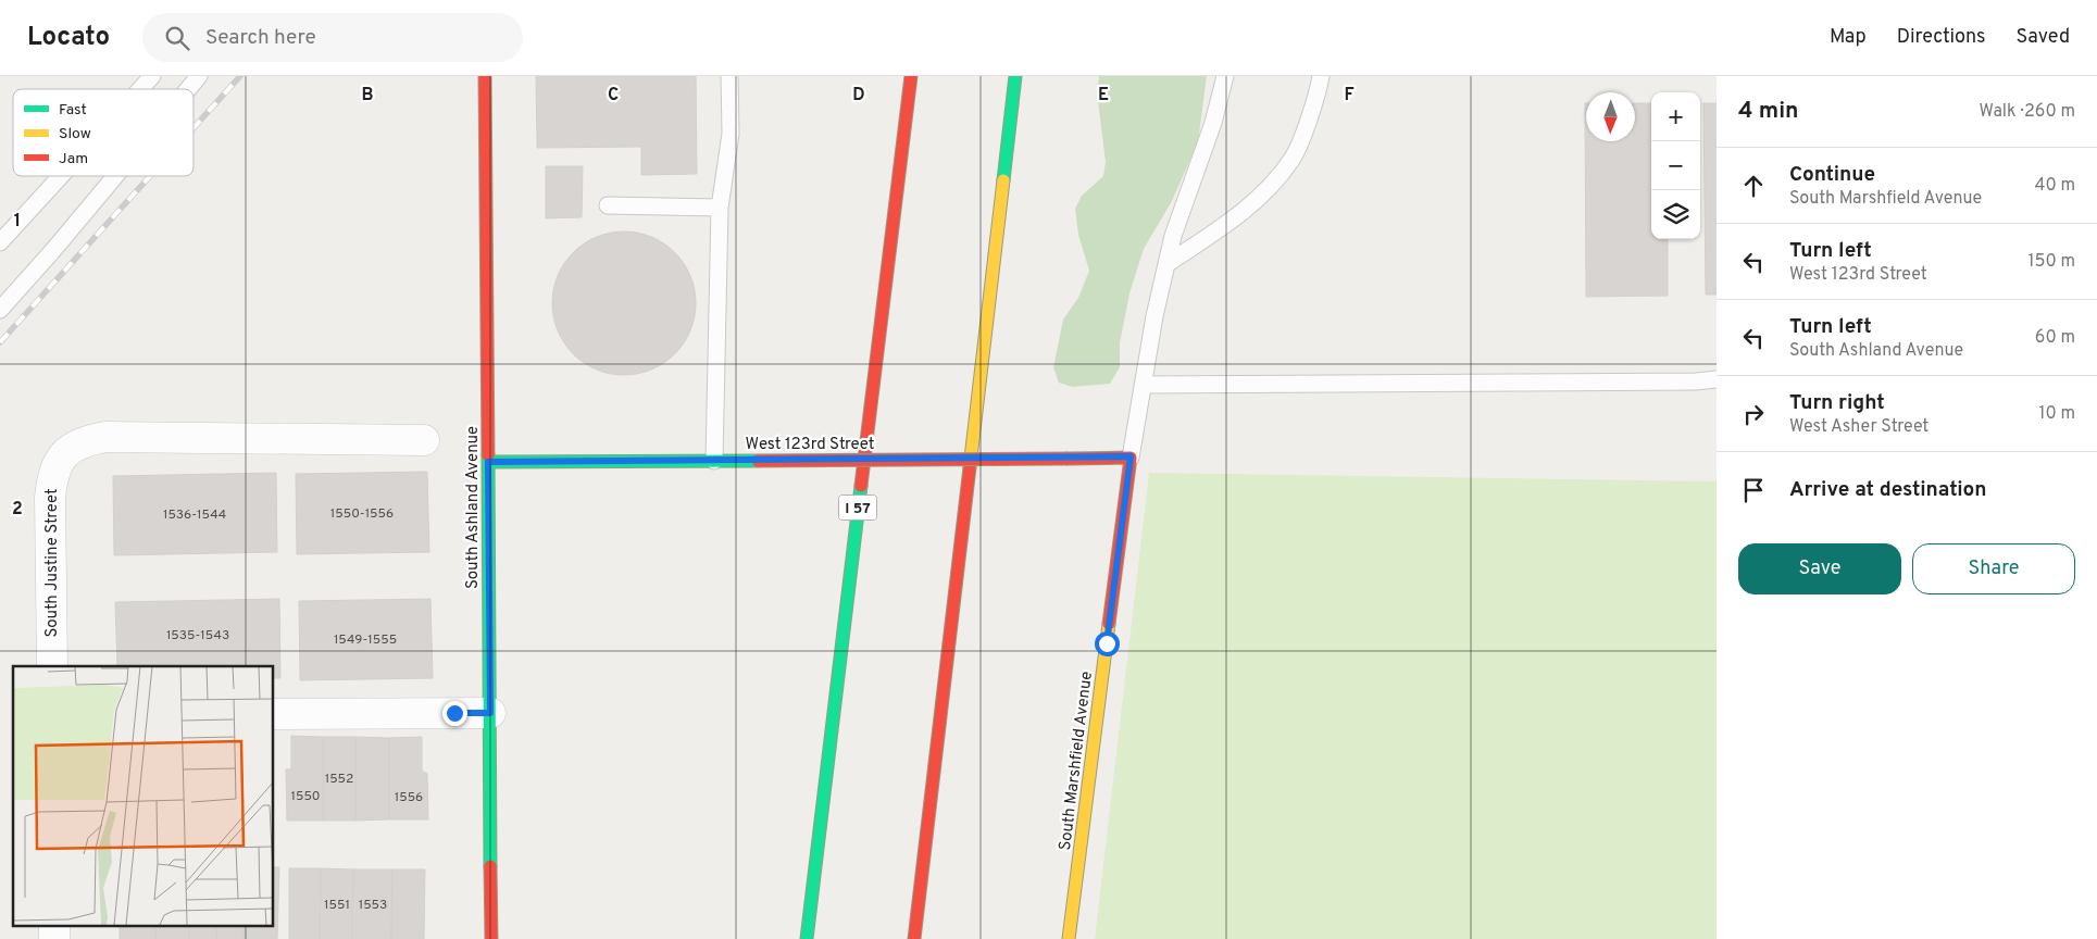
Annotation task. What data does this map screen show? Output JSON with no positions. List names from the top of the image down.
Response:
{
  "streets": {
    "main road": [
      "West 123rd Street",
      "South Ashland Avenue",
      "I 57",
      "South Marshfield Avenue"
    ],
    "street": ["South Justine Street"]
  },
  "crossings": [
    ["West 123rd Street", "South Ashland Avenue"],
    ["West 123rd Street", "South Marshfield Avenue"]
  ],
  "house_numbers": [
    "1550-1556",
    "1536-1544",
    "1535-1543",
    "1549-1555",
    "1552",
    "1550",
    "1556",
    "1551",
    "1553"
  ],
  "legend": ["Fast", "Slow", "Jam"],
  "north": "bottom",
  "page": {
    "header": "Locato",
    "search": "Search here",
    "nav": ["Map", "Directions", "Saved"],
    "heading": ["4 min", "Walk · 260 m"],
    "map_buttons": ["+", "−"],
    "list": [
      ["Continue", "South Marshfield Avenue", "40 m"],
      ["Turn left", "West 123rd Street", "150 m"],
      ["Turn left", "South Ashland Avenue", "60 m"],
      ["Turn right", "West Asher Street", "10 m"],
      "Arrive at destination"
    ],
    "buttons": ["Save", "Share"]
  },
  "grid": {
    "columns": [
      "B",
      "C",
      "D",
      "E",
      "F"
    ],
    "rows": ["1", "2"]
  }
}
